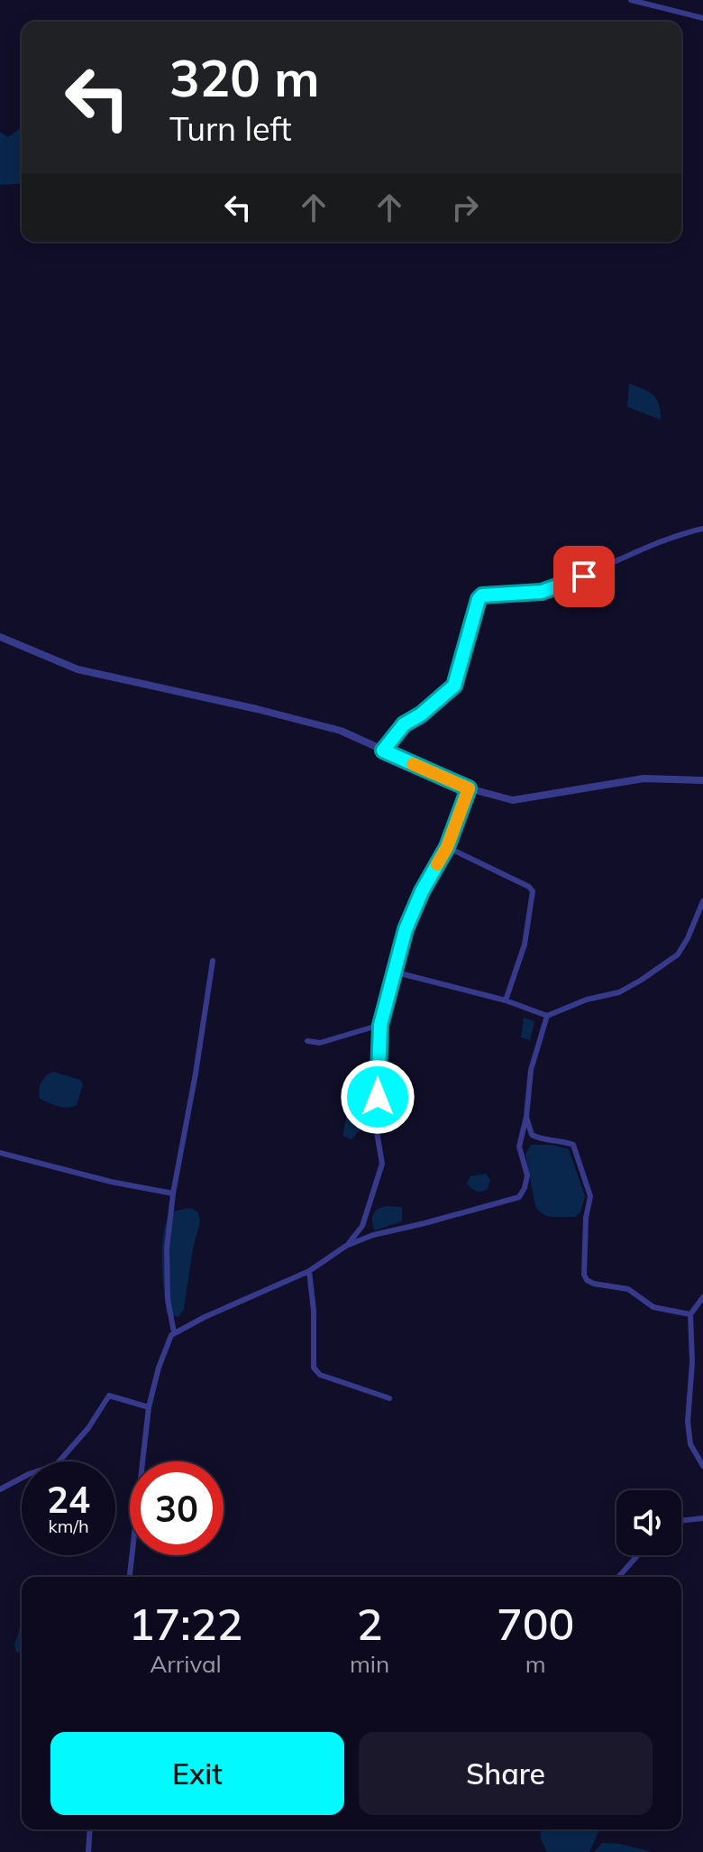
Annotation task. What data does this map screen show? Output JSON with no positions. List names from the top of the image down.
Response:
{
  "page": {
    "turn": ["320 m", "Turn left"],
    "speed": "24 km/h",
    "limit": "30",
    "eta": [
      "17:22",
      "Arrival",
      "2",
      "min",
      "700",
      "m"
    ],
    "buttons": ["Exit", "Share"]
  }
}
